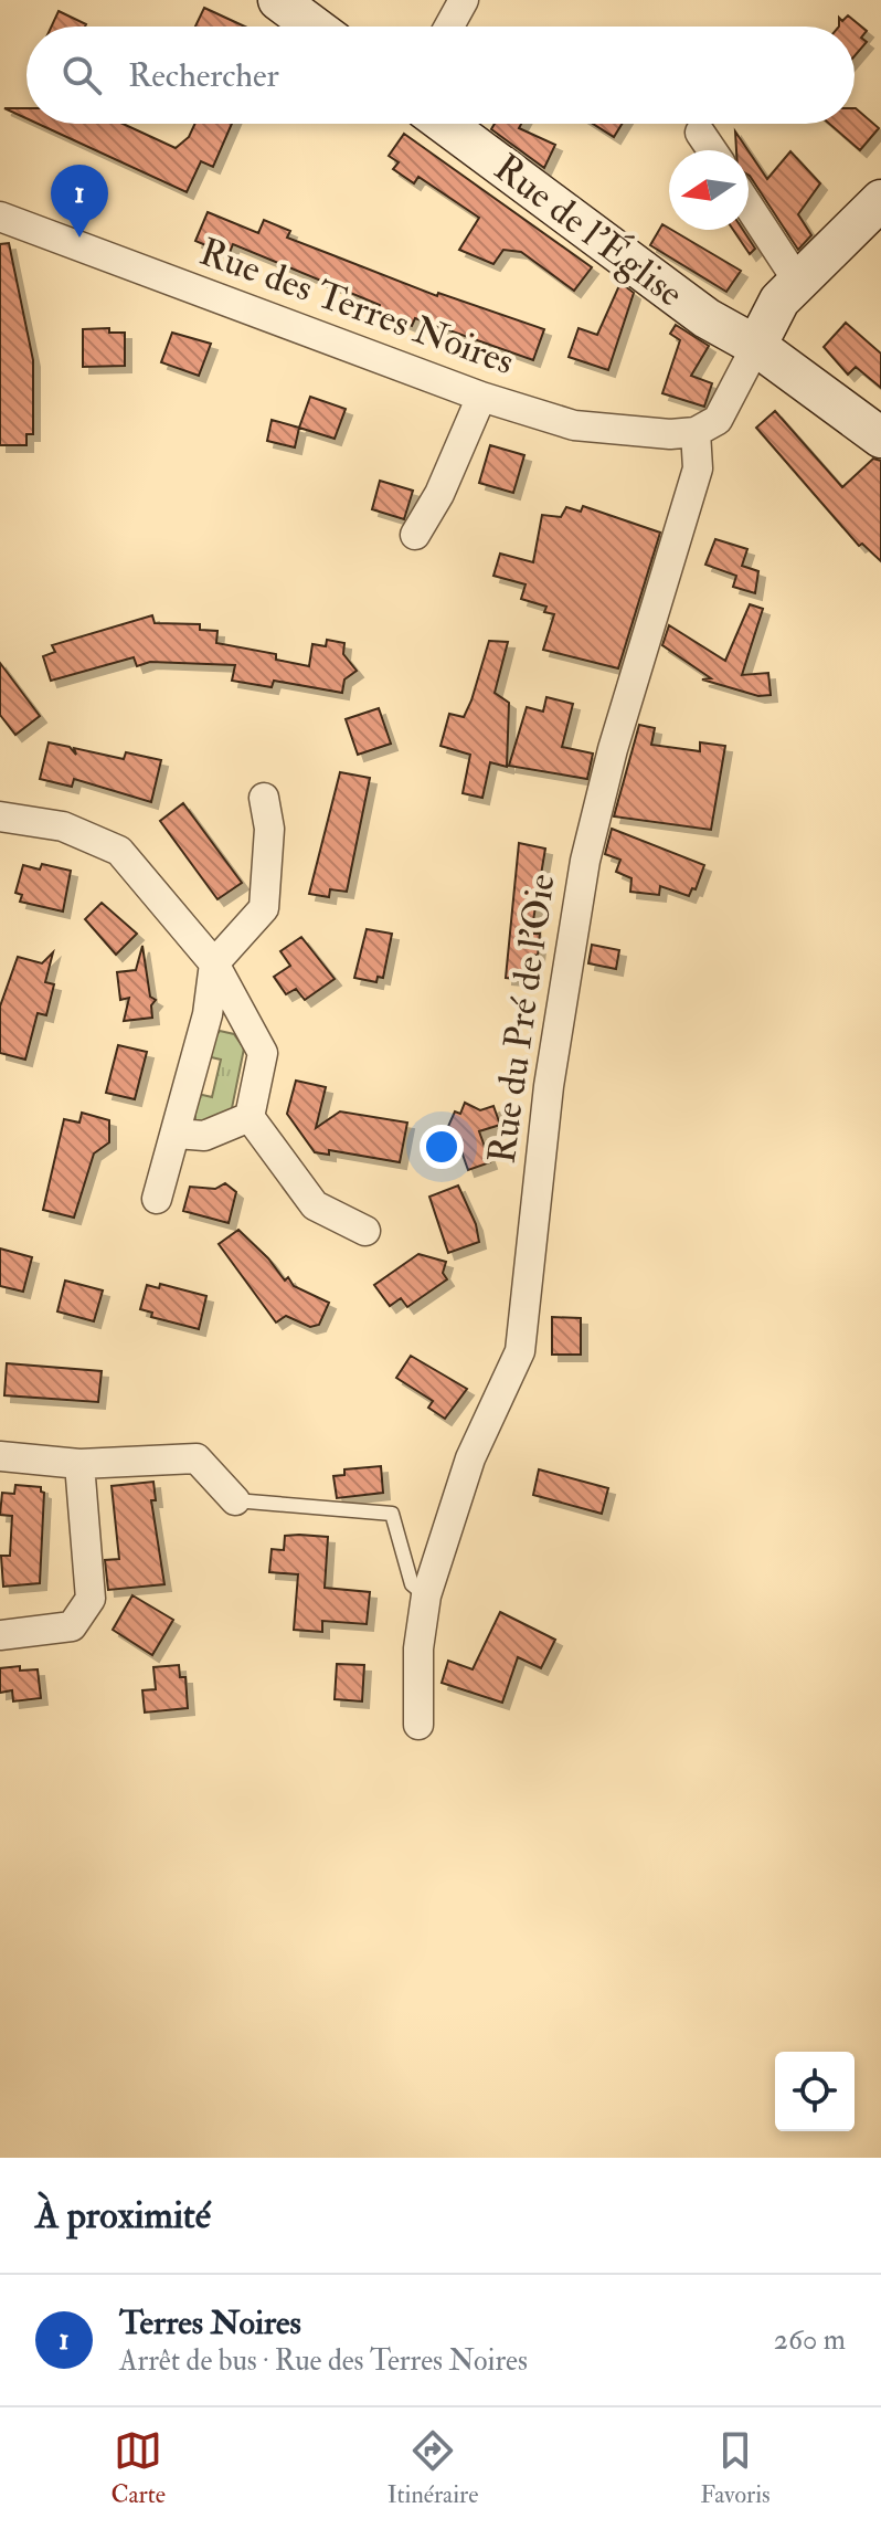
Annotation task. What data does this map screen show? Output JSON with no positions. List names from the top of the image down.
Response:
{
  "streets": {
    "street": ["Rue de l'Église", "Rue des Terres Noires", "Rue du Pré de l'Oie"]
  },
  "crossings": [
    ["Rue des Terres Noires", "Rue du Pré de l'Oie"]
  ],
  "north": "left",
  "page": {
    "search": "Rechercher",
    "pins": "1",
    "heading": "À proximité",
    "list": [
      {
        "mark": "1",
        "name": "Terres Noires",
        "note": "Arrêt de bus · Rue des Terres Noires",
        "value": "260 m"
      }
    ],
    "nav": ["Carte", "Itinéraire", "Favoris"]
  }
}
